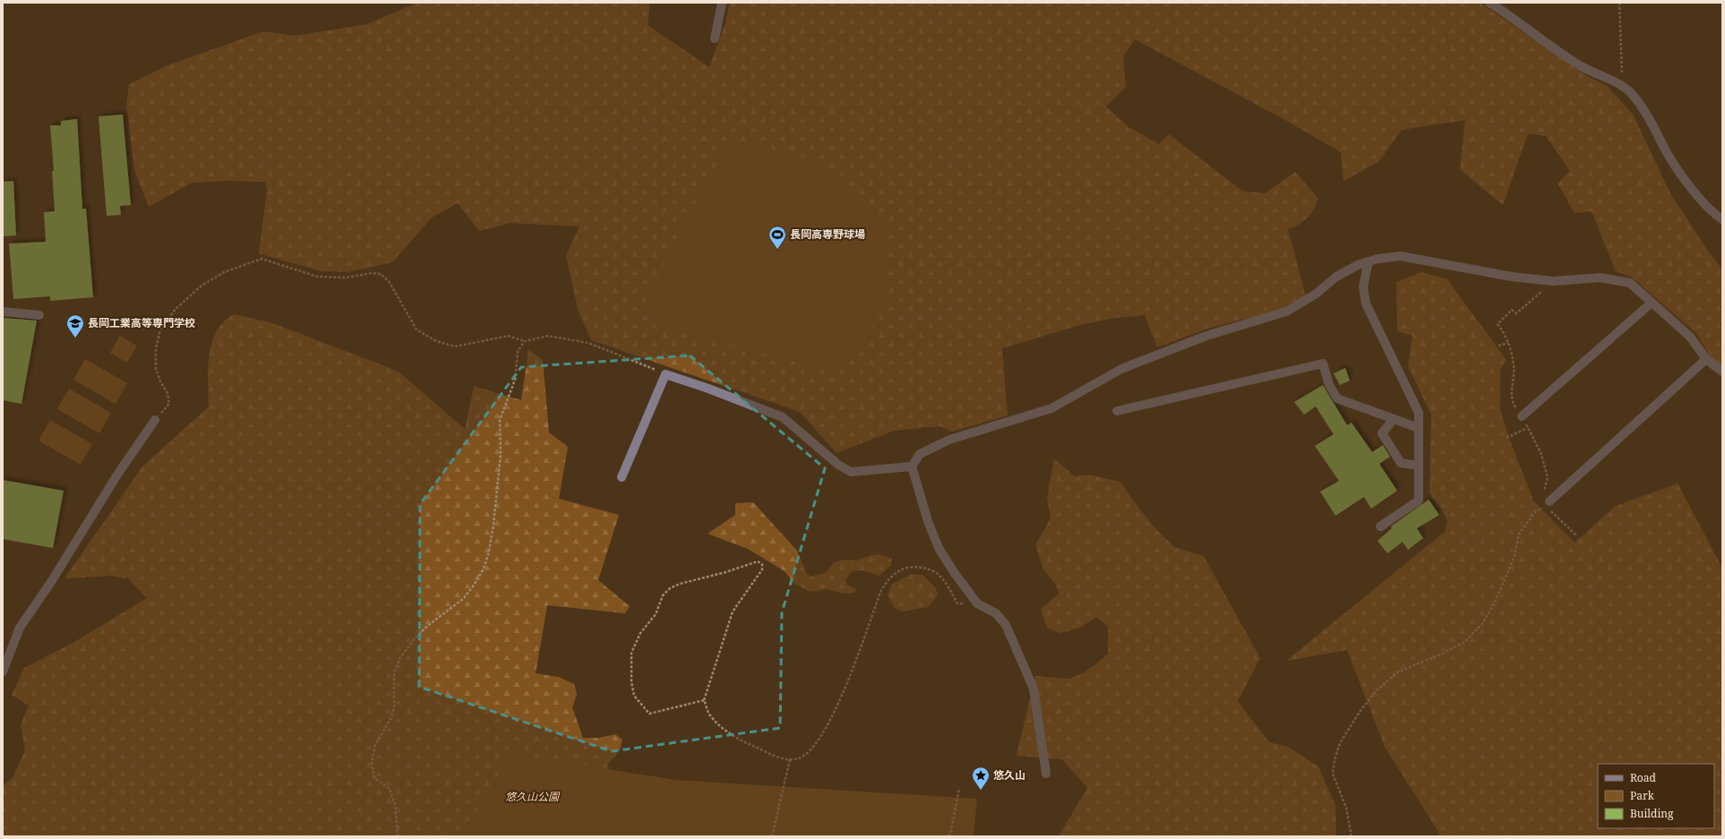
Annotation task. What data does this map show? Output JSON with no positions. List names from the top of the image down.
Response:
{
  "parks": ["悠久山公園"],
  "places": {
    "sports": ["長岡高専野球場"],
    "school or university": ["長岡工業高等専門学校"],
    "place": ["悠久山"]
  },
  "legend": ["Road", "Park", "Building"]
}
